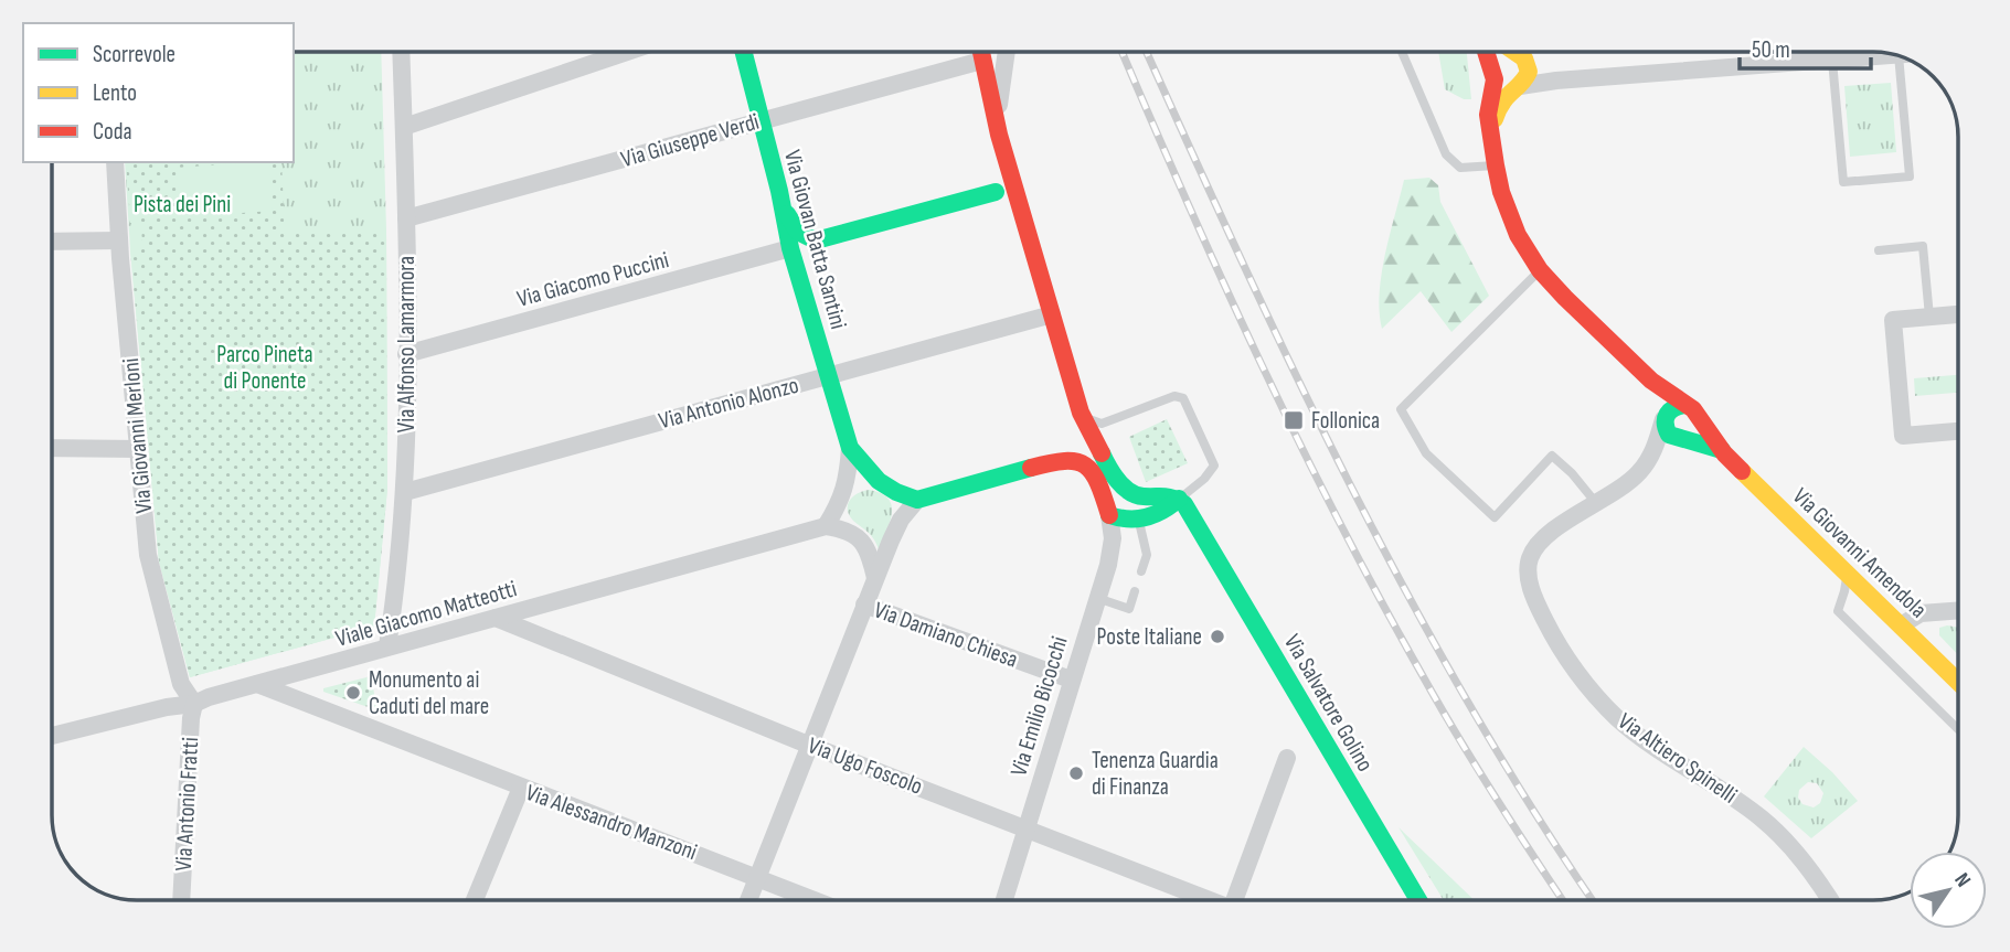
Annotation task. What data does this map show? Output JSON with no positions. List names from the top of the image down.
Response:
{
  "streets": {
    "street": [
      "Via Giuseppe Verdi",
      "Via Giovan Batta Santini",
      "Via Giacomo Puccini",
      "Via Alfonso Lamarmora",
      "Via Antonio Alonzo",
      "Via Giovanni Merloni",
      "Via Giovanni Amendola",
      "Viale Giacomo Matteotti",
      "Via Damiano Chiesa",
      "Via Salvatore Golino",
      "Via Emilio Bicocchi",
      "Via Altiero Spinelli",
      "Via Ugo Foscolo",
      "Via Antonio Fratti",
      "Via Alessandro Manzoni"
    ]
  },
  "crossings": [
    ["Via Giuseppe Verdi", "Via Giovan Batta Santini"],
    ["Via Giuseppe Verdi", "Via Alfonso Lamarmora"],
    ["Via Giovan Batta Santini", "Via Giacomo Puccini"],
    ["Via Giovan Batta Santini", "Via Antonio Alonzo"],
    ["Via Giacomo Puccini", "Via Alfonso Lamarmora"],
    ["Via Alfonso Lamarmora", "Via Antonio Alonzo"],
    ["Via Alfonso Lamarmora", "Viale Giacomo Matteotti"],
    ["Via Giovanni Merloni", "Via Antonio Fratti"],
    ["Via Giovanni Merloni", "Via Alessandro Manzoni"],
    ["Via Giovanni Amendola", "Via Altiero Spinelli"],
    ["Viale Giacomo Matteotti", "Via Ugo Foscolo"],
    ["Viale Giacomo Matteotti", "Via Alessandro Manzoni"],
    ["Via Damiano Chiesa", "Via Emilio Bicocchi"],
    ["Via Emilio Bicocchi", "Via Ugo Foscolo"],
    ["Via Antonio Fratti", "Via Alessandro Manzoni"]
  ],
  "parks": ["Pista dei Pini", "Parco Pineta di Ponente"],
  "places": {
    "transit": ["Follonica"],
    "other": ["Poste Italiane", "Monumento ai Caduti del mare", "Tenenza Guardia di Finanza"]
  },
  "legend": ["Scorrevole", "Lento", "Coda"],
  "scale_bar": "50 m",
  "north": "top right"
}
